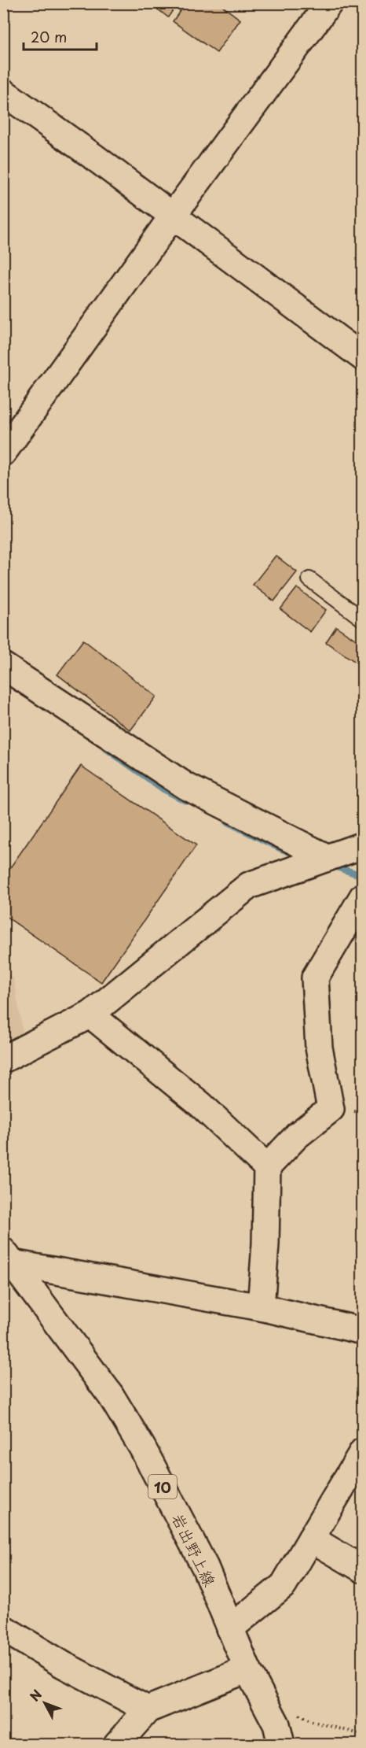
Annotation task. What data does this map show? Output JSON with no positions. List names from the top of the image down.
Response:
{
  "streets": {
    "street": ["10", "岩出野上線"]
  },
  "scale_bar": "20 m",
  "north": "top left"
}
